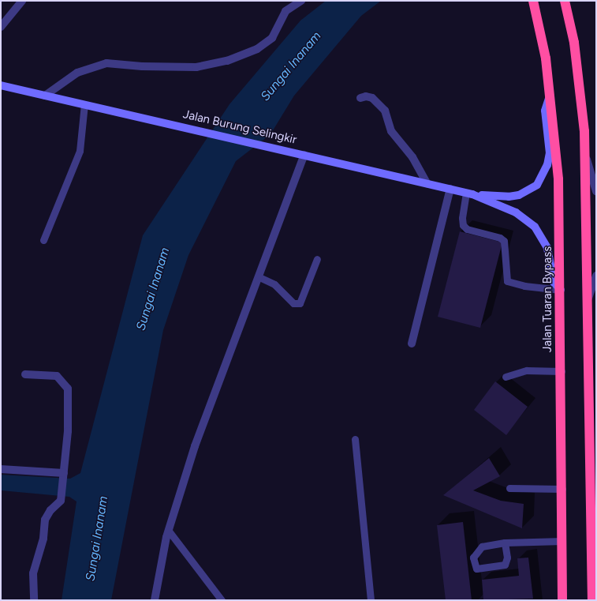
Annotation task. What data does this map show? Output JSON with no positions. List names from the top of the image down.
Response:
{
  "streets": {
    "highway": ["Jalan Tuaran Bypass"],
    "street": ["Jalan Burung Selingkir"]
  },
  "water": ["Sungai Inanam"]
}
